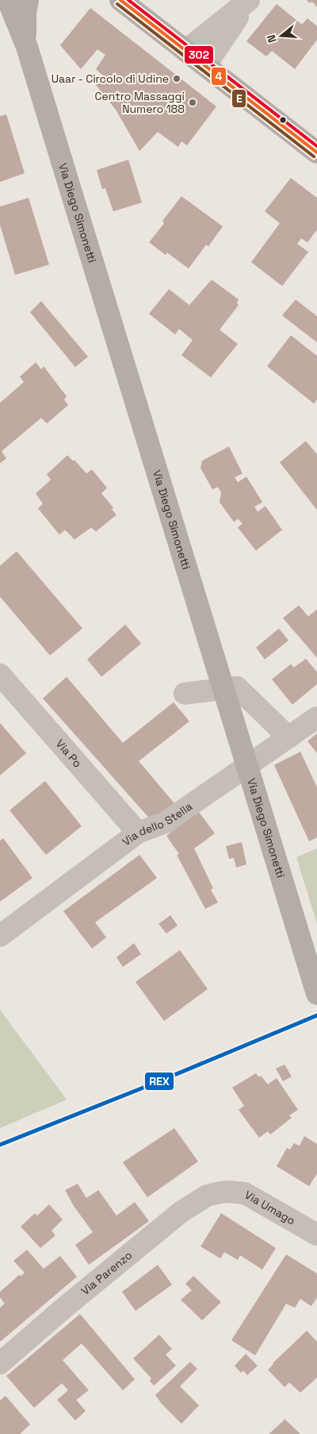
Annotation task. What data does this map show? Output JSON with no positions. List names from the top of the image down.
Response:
{
  "streets": {
    "main road": ["Via Diego Simonetti"],
    "street": [
      "Via Po",
      "Via dello Stella",
      "Via Umago",
      "Via Parenzo"
    ]
  },
  "crossings": [
    ["Via Po", "Via dello Stella"],
    ["Via Umago", "Via Parenzo"]
  ],
  "places": ["Uaar - Circolo di Udine", "Centro Massaggi Numero 188"],
  "lines": [
    "transit line 4",
    "transit line 302",
    "transit line E",
    "transit line REX"
  ],
  "north": "left"
}
